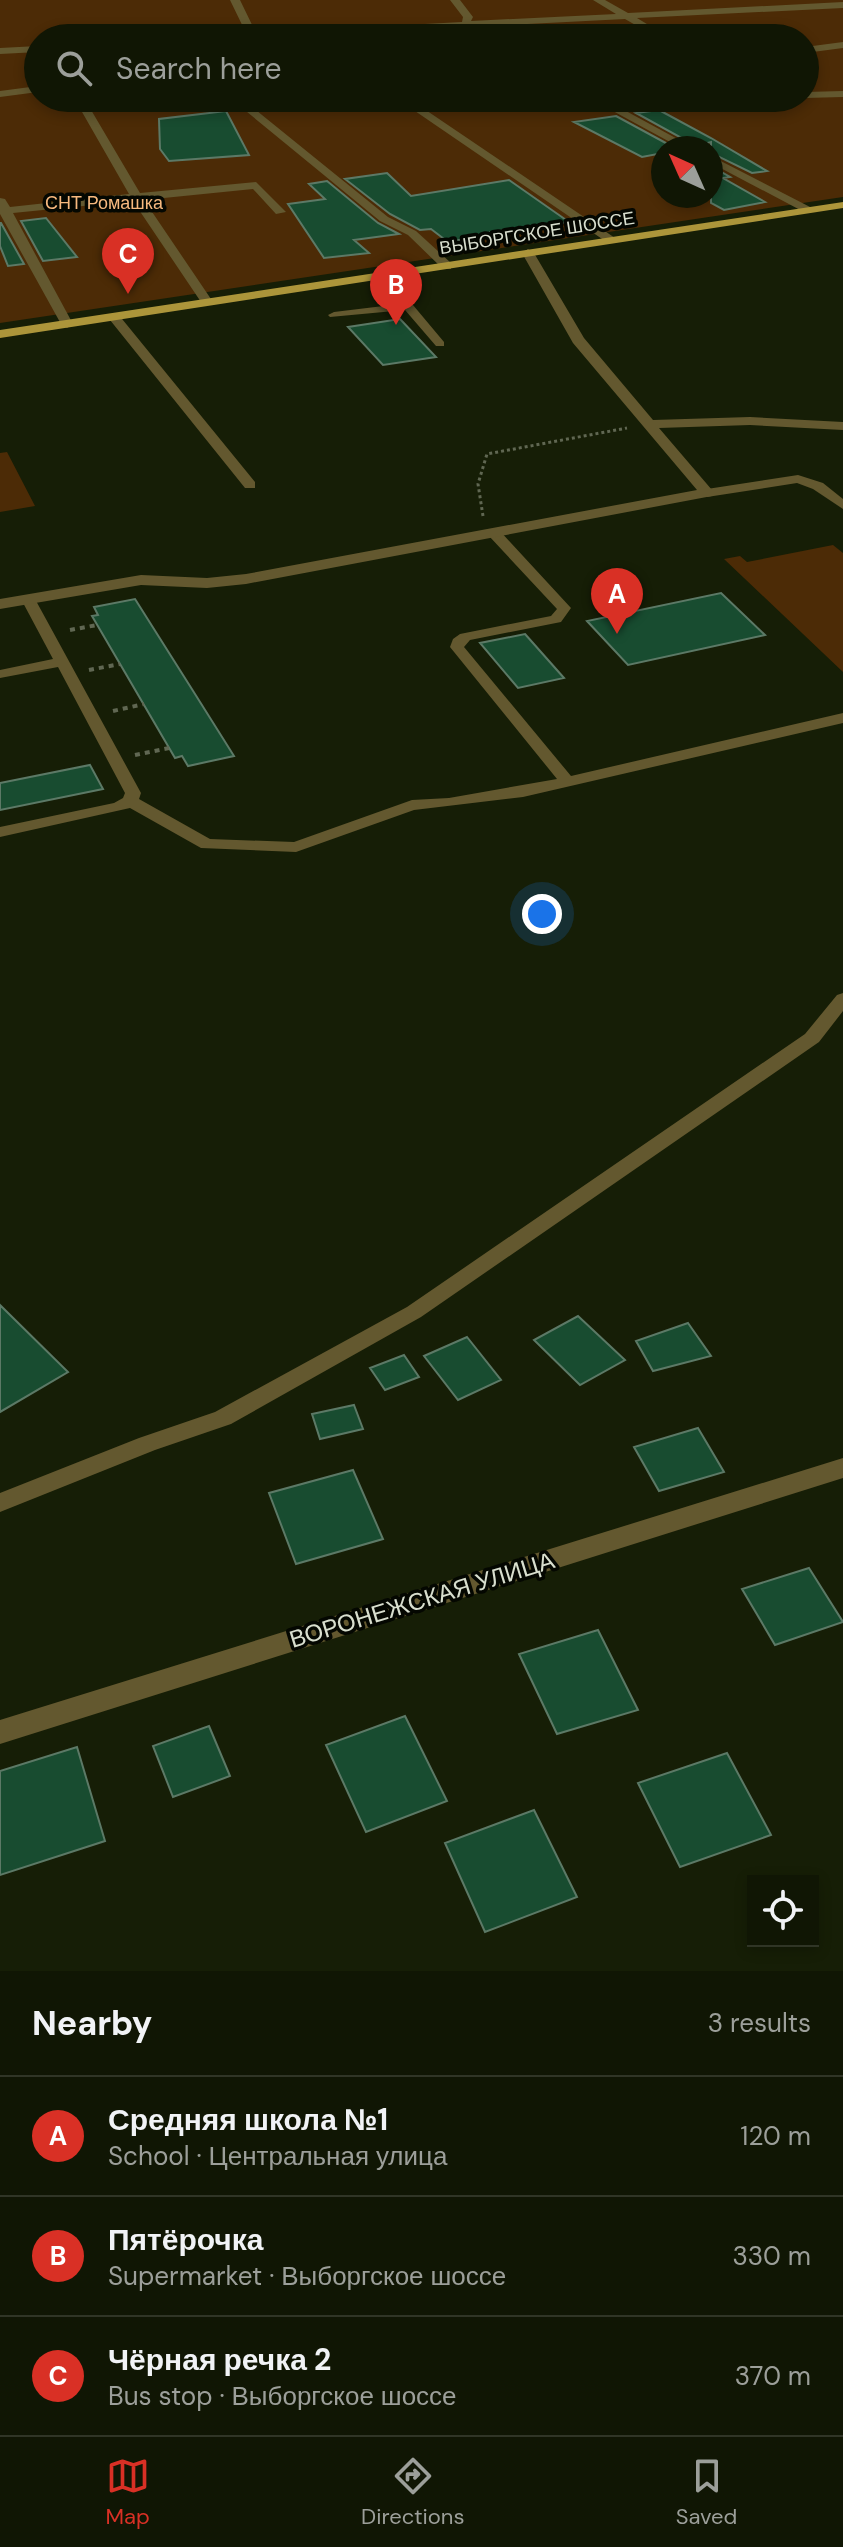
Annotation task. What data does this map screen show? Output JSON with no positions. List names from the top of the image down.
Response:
{
  "streets": {
    "main road": ["ВЫБОРГСКОЕ ШОССЕ"],
    "street": ["ВОРОНЕЖСКАЯ УЛИЦА"]
  },
  "parks": ["СНТ Ромашка"],
  "north": "top left",
  "page": {
    "search": "Search here",
    "pins": ["C", "B", "A"],
    "heading": ["Nearby", "3 results"],
    "list": [
      {
        "mark": "A",
        "name": "Средняя школа №1",
        "note": "School · Центральная улица",
        "value": "120 m"
      },
      {
        "mark": "B",
        "name": "Пятёрочка",
        "note": "Supermarket · Выборгское шоссе",
        "value": "330 m"
      },
      {
        "mark": "C",
        "name": "Чёрная речка 2",
        "note": "Bus stop · Выборгское шоссе",
        "value": "370 m"
      }
    ],
    "nav": ["Map", "Directions", "Saved"]
  }
}
